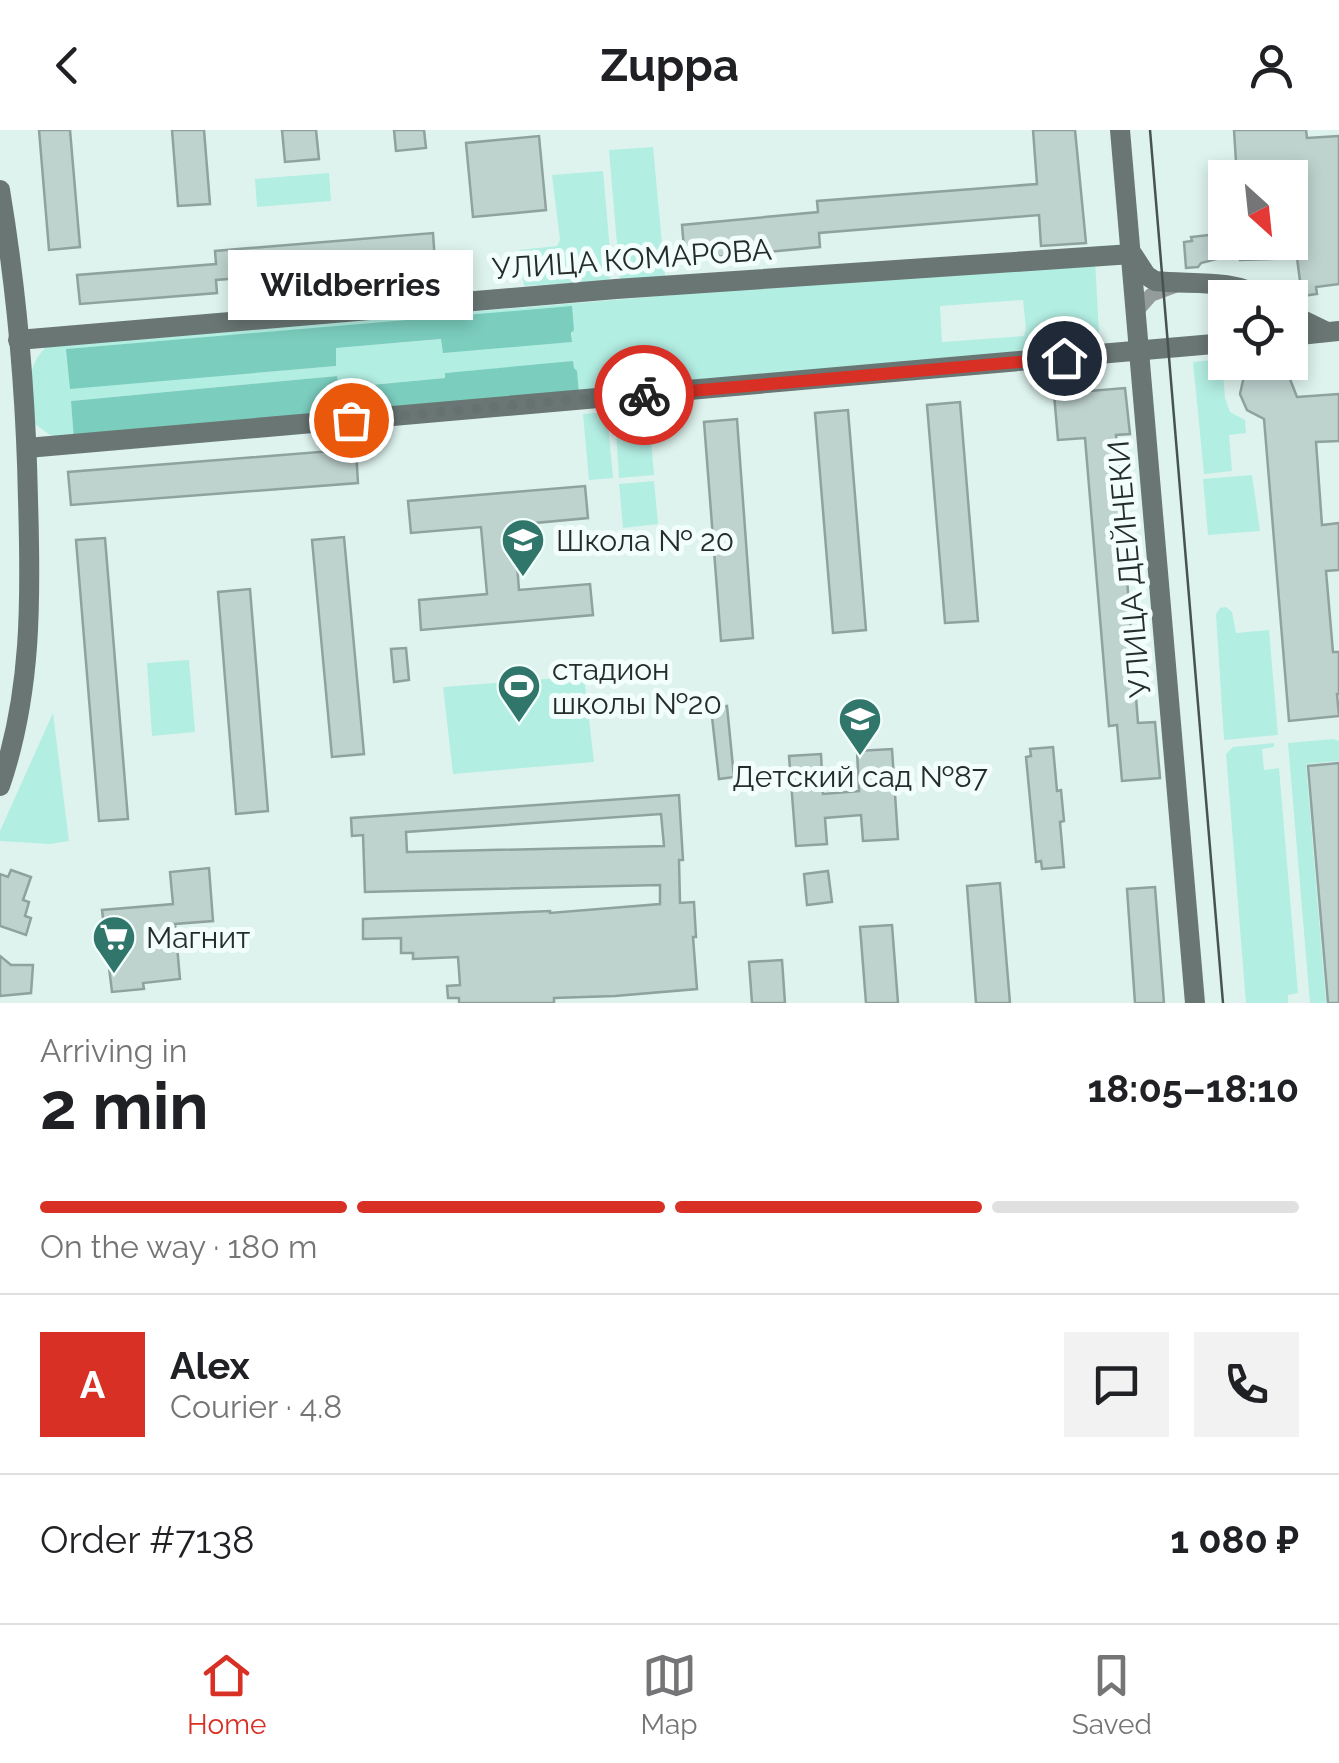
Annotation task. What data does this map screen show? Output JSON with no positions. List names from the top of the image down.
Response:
{
  "streets": {
    "street": ["УЛИЦА КОМАРОВА", "УЛИЦА ДЕЙНЕКИ"]
  },
  "crossings": [
    ["УЛИЦА КОМАРОВА", "УЛИЦА ДЕЙНЕКИ"]
  ],
  "places": {
    "other": ["Wildberries"],
    "school or university": ["Школа № 20", "Детский сад №87"],
    "sports": ["стадион школы №20"],
    "supermarket": ["Магнит"]
  },
  "north": "bottom right",
  "page": {
    "header": "Zuppa",
    "bubble": "Wildberries",
    "heading": ["2 min", "Arriving in", "18:05–18:10"],
    "panel": [
      "Alex",
      "Courier · 4.8",
      "Order #7138",
      "1 080 ₽"
    ],
    "bar": "On the way · 180 m",
    "round": "A",
    "tabs": ["Home", "Map", "Saved"]
  }
}
